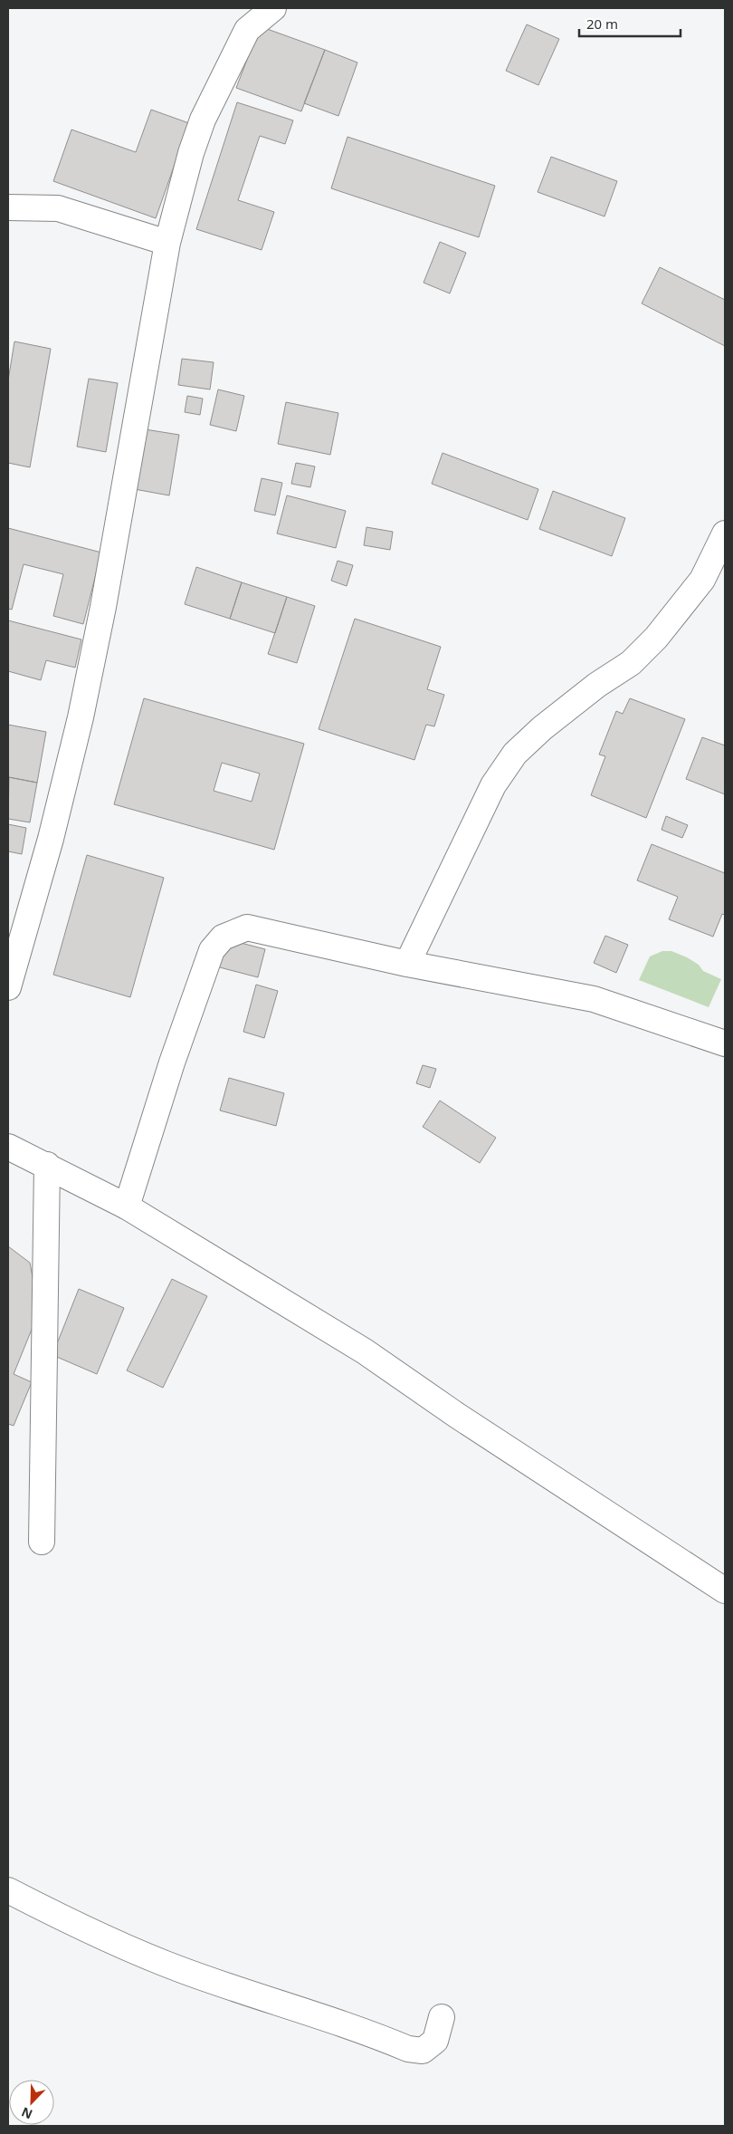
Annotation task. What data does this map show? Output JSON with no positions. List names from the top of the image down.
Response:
{
  "scale_bar": "20 m",
  "north": "bottom left"
}
